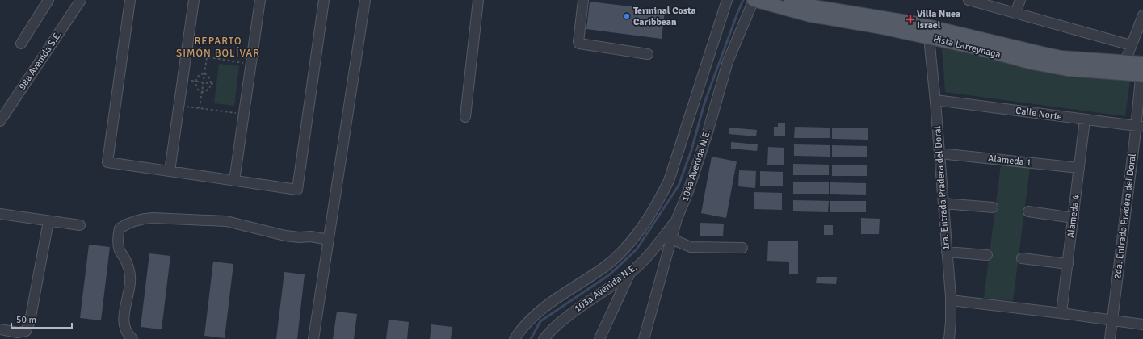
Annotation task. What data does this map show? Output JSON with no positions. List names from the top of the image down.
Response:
{
  "streets": {
    "main road": ["Pista Larreynaga"],
    "street": [
      "98a Avenida S.E.",
      "Calle Norte",
      "Alameda 1",
      "104a Avenida N.E.",
      "1ra. Entrada Pradera del Doral",
      "Alameda 4",
      "2da. Entrada Pradera del Doral",
      "103a Avenida N.E."
    ]
  },
  "crossings": [
    ["Pista Larreynaga", "104a Avenida N.E."],
    ["Pista Larreynaga", "1ra. Entrada Pradera del Doral"],
    ["Pista Larreynaga", "2da. Entrada Pradera del Doral"],
    ["Calle Norte", "1ra. Entrada Pradera del Doral"],
    ["Calle Norte", "Alameda 4"],
    ["Calle Norte", "2da. Entrada Pradera del Doral"],
    ["Alameda 1", "1ra. Entrada Pradera del Doral"],
    ["Alameda 1", "Alameda 4"],
    ["104a Avenida N.E.", "103a Avenida N.E."]
  ],
  "districts": ["REPARTO SIMÓN BOLÍVAR"],
  "places": {
    "other": ["Terminal Costa Caribbean"],
    "health": ["Villa Nuea Israel"]
  },
  "scale_bar": "50 m"
}
